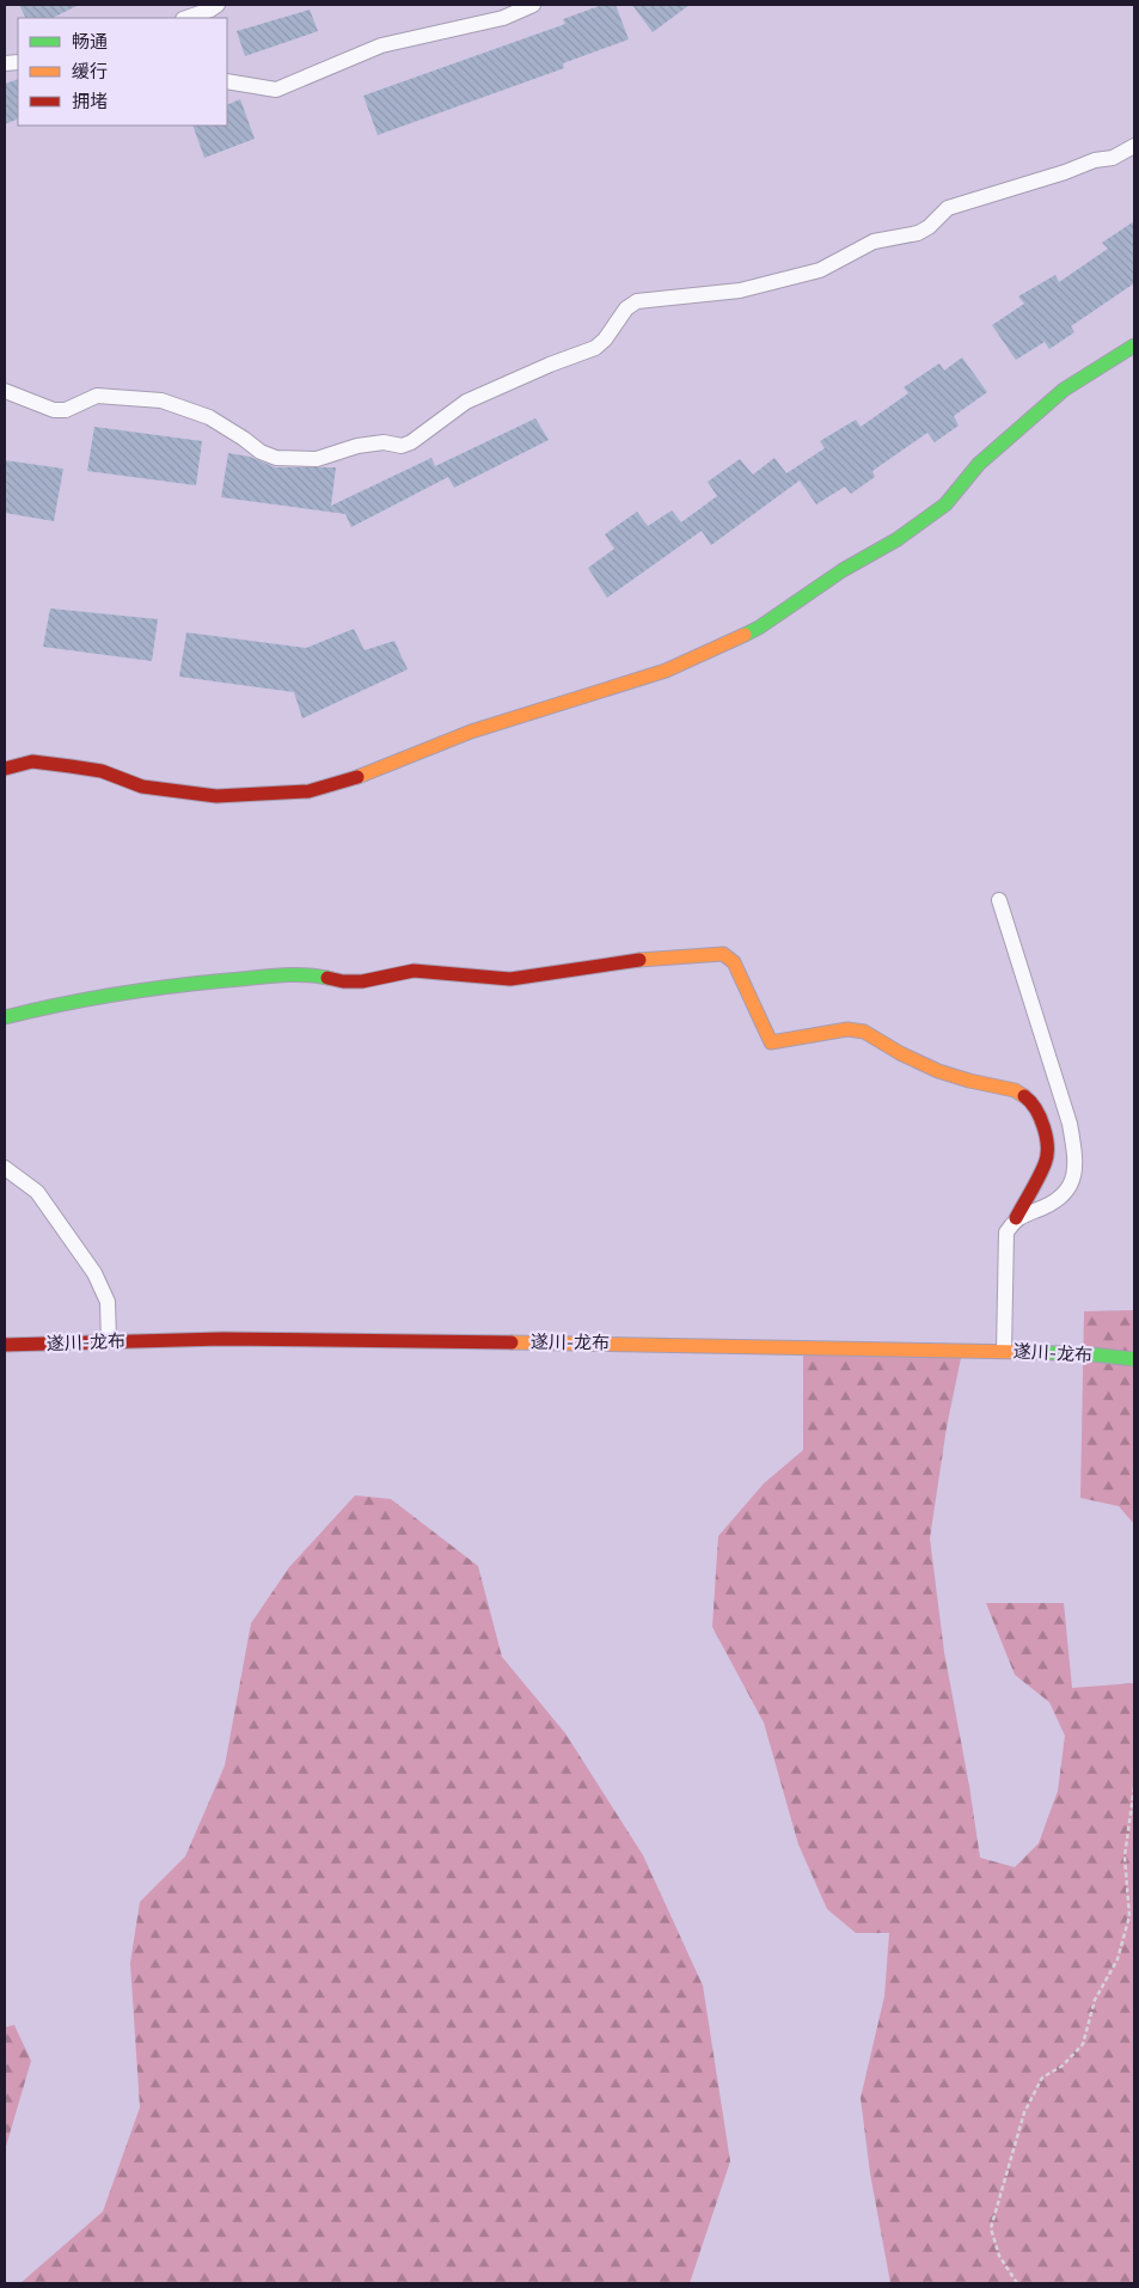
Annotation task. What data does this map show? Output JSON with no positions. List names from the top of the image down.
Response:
{
  "streets": {
    "street": ["遂川-龙布"]
  },
  "legend": ["畅通", "缓行", "拥堵"]
}
